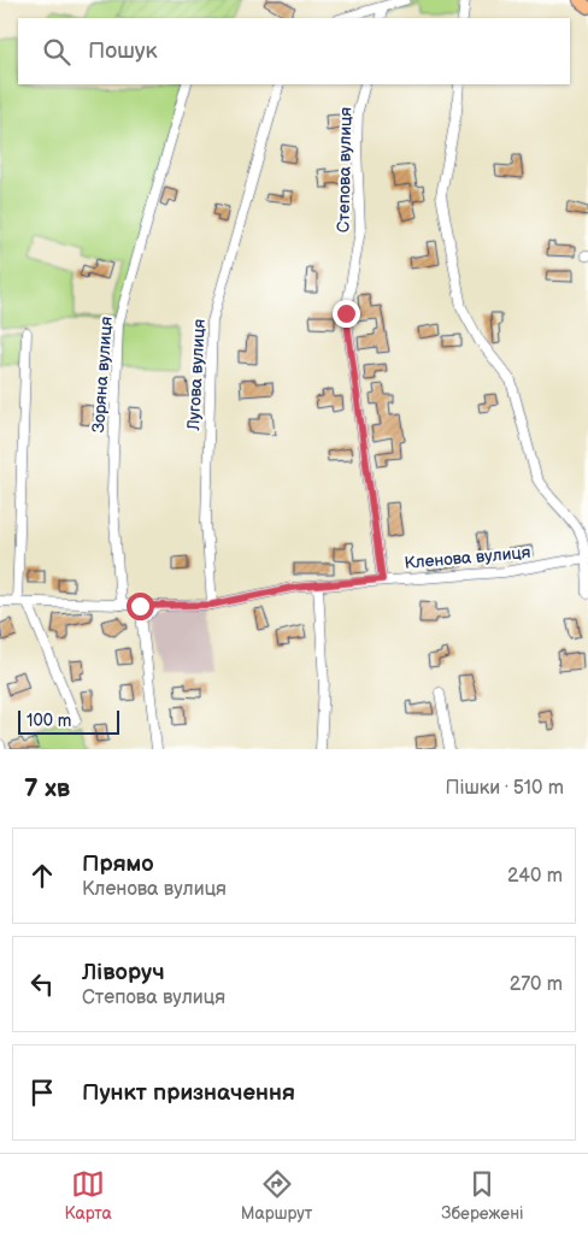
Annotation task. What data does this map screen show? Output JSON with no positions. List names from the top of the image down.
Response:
{
  "streets": {
    "street": [
      "Степова вулиця",
      "Зоряна вулиця",
      "Лугова вулиця",
      "Кленова вулиця"
    ]
  },
  "crossings": [
    ["Степова вулиця", "Кленова вулиця"],
    ["Зоряна вулиця", "Кленова вулиця"],
    ["Лугова вулиця", "Кленова вулиця"]
  ],
  "scale_bar": "100 m",
  "page": {
    "search": "Пошук",
    "scale": "100 m",
    "heading": ["7 хв", "Пішки · 510 m"],
    "list": [
      ["Прямо", "Кленова вулиця", "240 m"],
      ["Ліворуч", "Степова вулиця", "270 m"],
      "Пункт призначення"
    ],
    "nav": ["Карта", "Маршрут", "Збережені"]
  }
}
